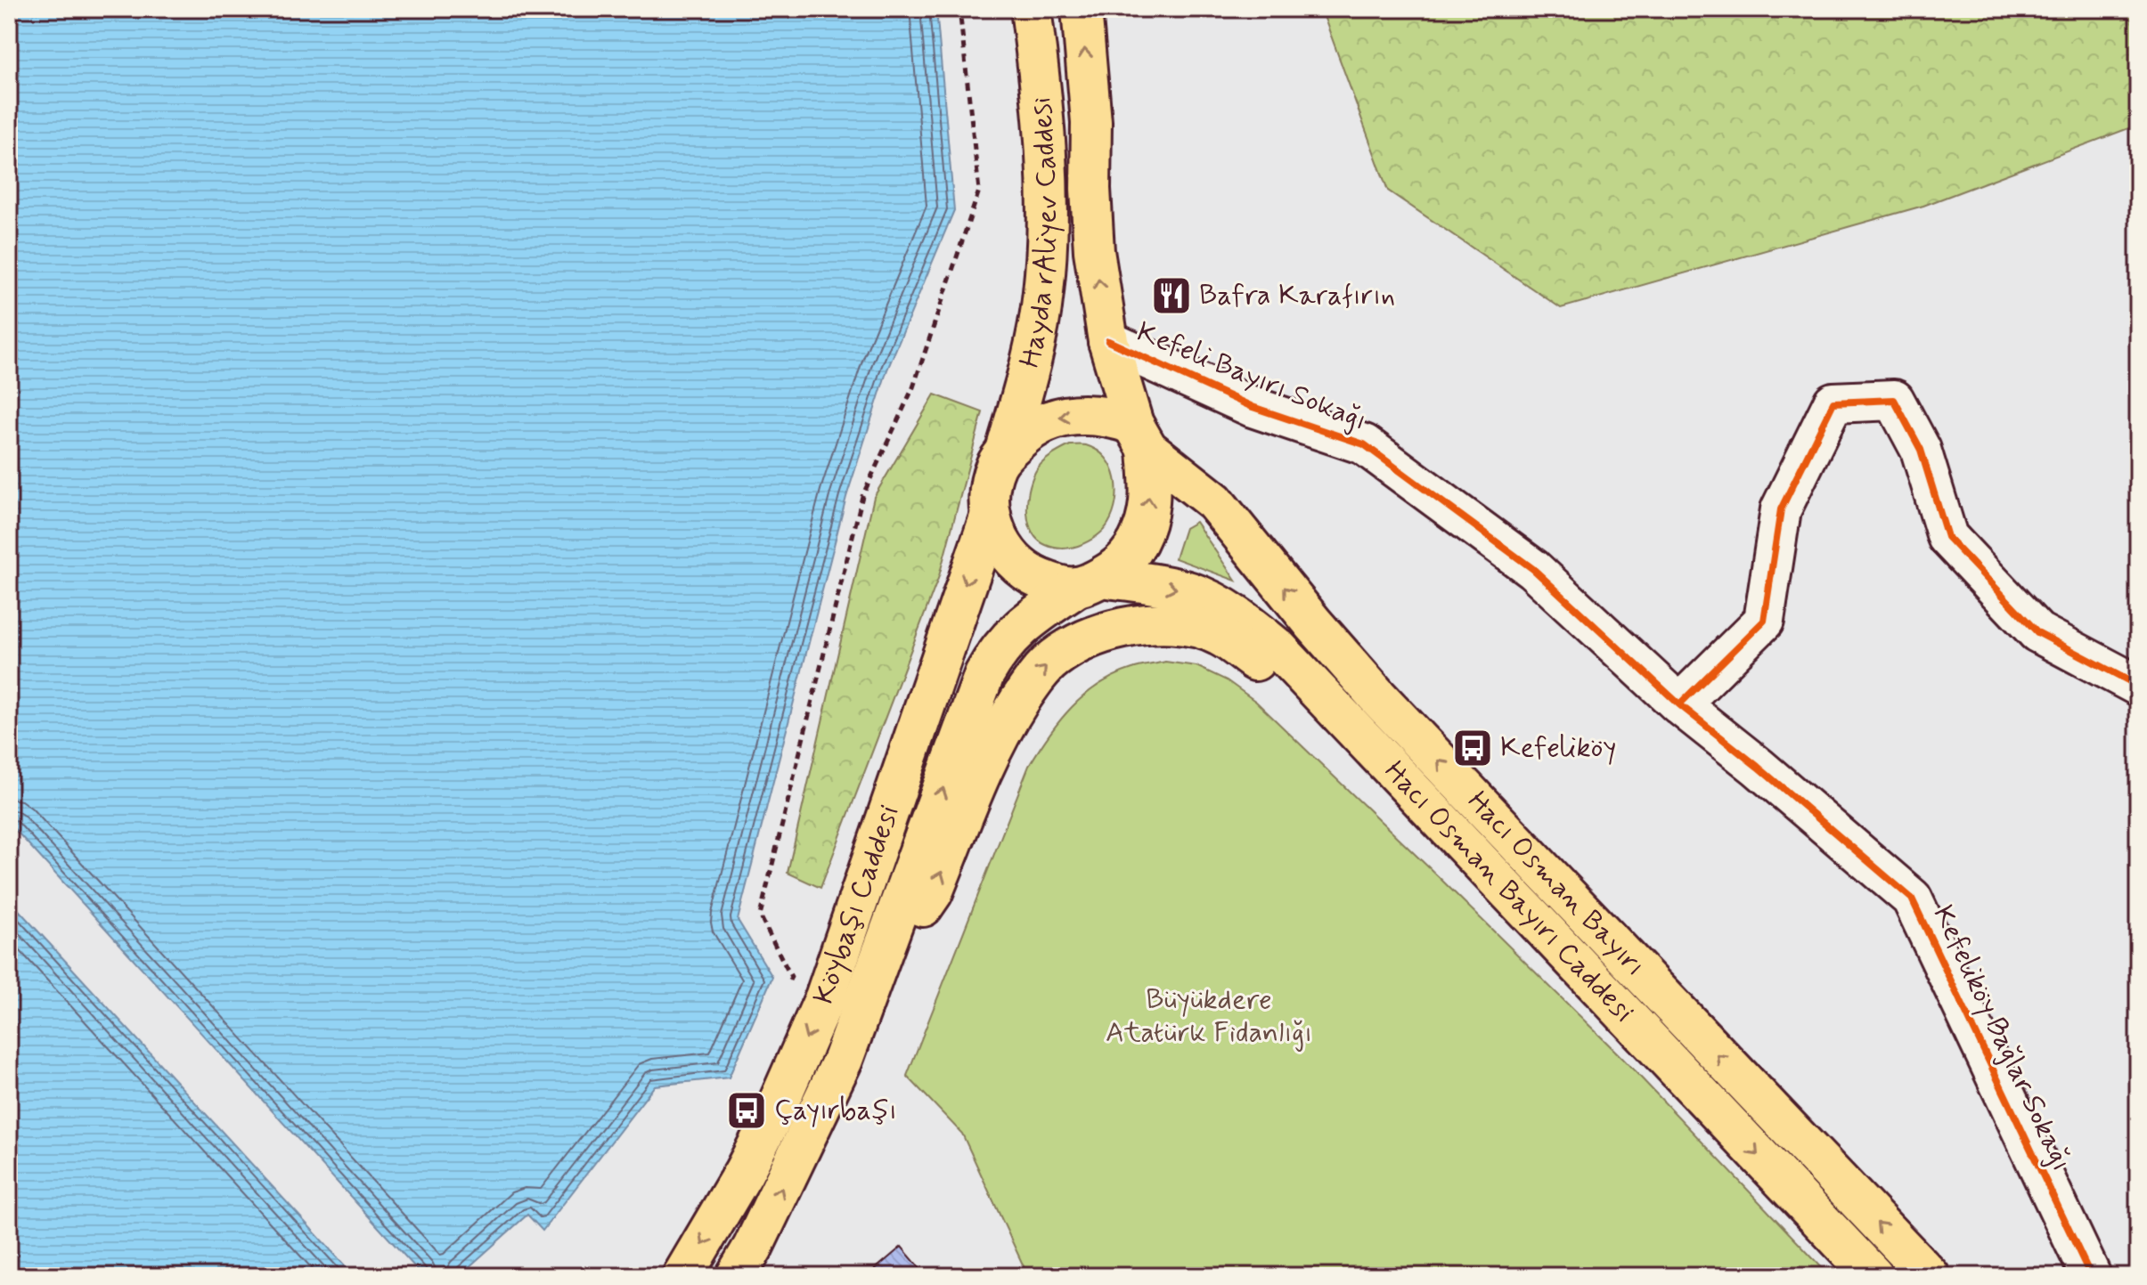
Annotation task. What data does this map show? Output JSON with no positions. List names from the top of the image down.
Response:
{
  "streets": {
    "main road": [
      "Hayda rAliyev Caddesi",
      "Hacı Osman Bayırı",
      "Hacı Osman Bayırı Caddesi",
      "Köybaşı Caddesi"
    ],
    "street": ["Kefeli Bayırı Sokağı", "Kefeliköy Bağlar Sokağı"]
  },
  "crossings": [
    ["Hayda rAliyev Caddesi", "Hacı Osman Bayırı"],
    ["Hayda rAliyev Caddesi", "Hacı Osman Bayırı Caddesi"],
    ["Hayda rAliyev Caddesi", "Köybaşı Caddesi"],
    ["Kefeli Bayırı Sokağı", "Kefeliköy Bağlar Sokağı"],
    ["Hacı Osman Bayırı", "Hacı Osman Bayırı Caddesi"],
    ["Hacı Osman Bayırı", "Köybaşı Caddesi"],
    ["Hacı Osman Bayırı Caddesi", "Köybaşı Caddesi"]
  ],
  "one_way": ["Hacı Osman Bayırı", "Hacı Osman Bayırı Caddesi"],
  "parks": ["Büyükdere Atatürk Fidanlığı"],
  "places": {
    "restaurant": ["Bafra Karafırın"],
    "bus stop": ["Kefeliköy", "Çayırbaşı"]
  }
}
